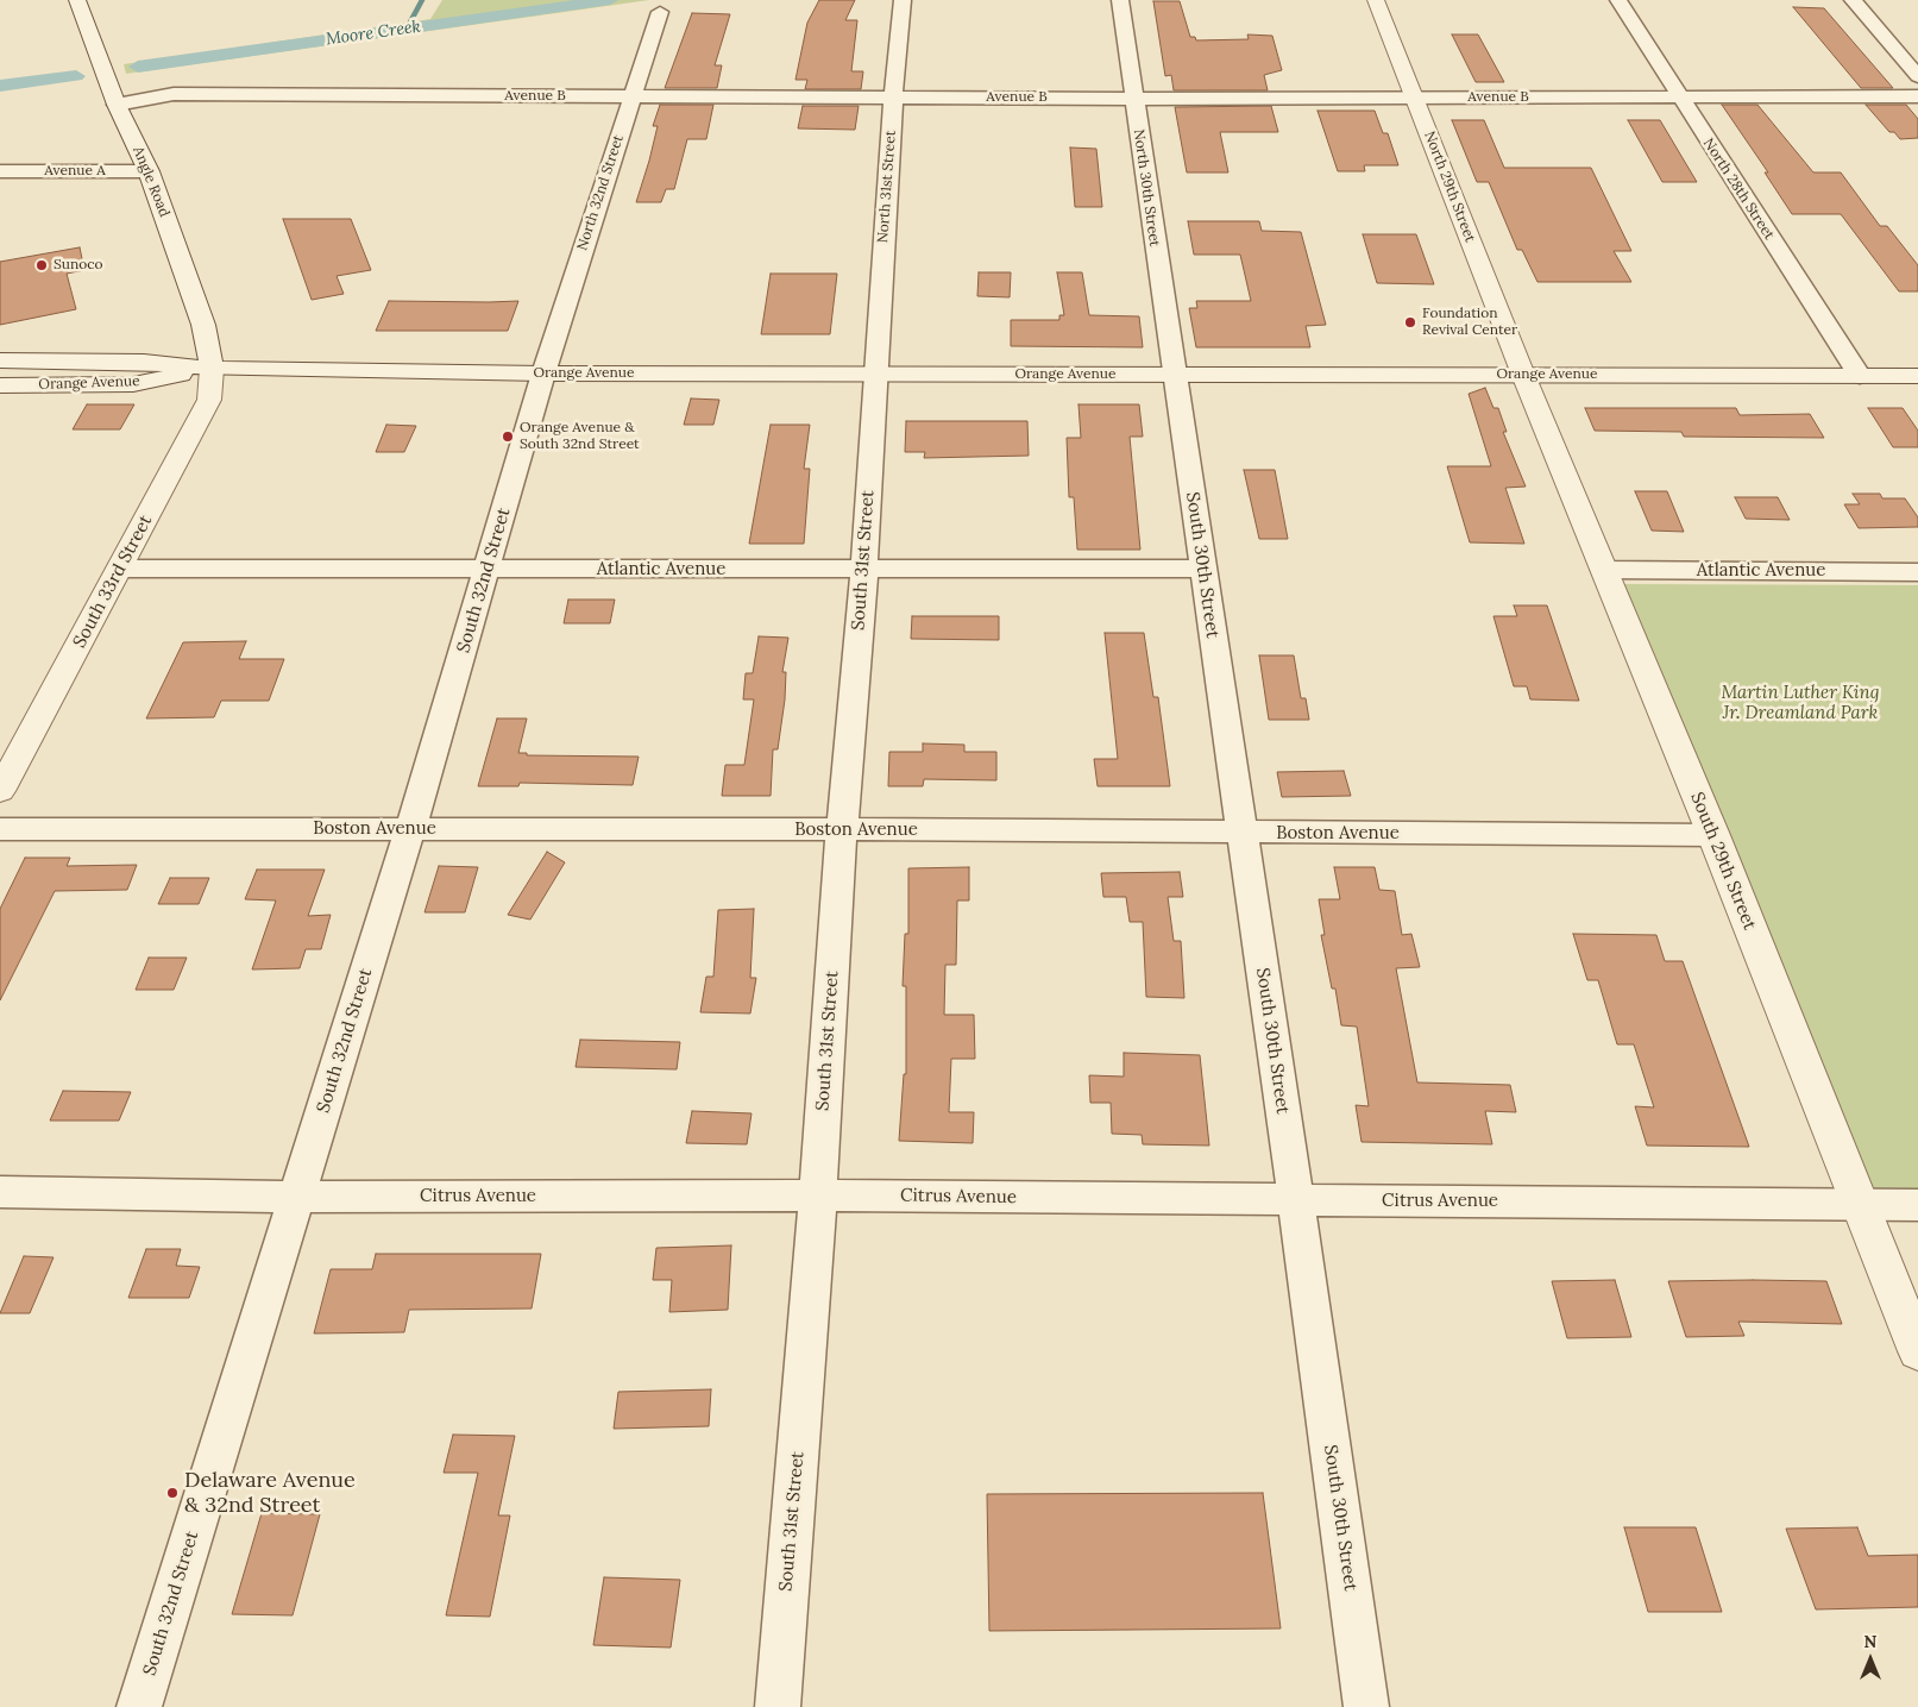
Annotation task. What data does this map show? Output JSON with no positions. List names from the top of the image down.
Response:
{
  "streets": {
    "main road": [
      "Angle Road",
      "North 29th Street",
      "Orange Avenue",
      "South 33rd Street",
      "South 29th Street"
    ],
    "street": [
      "Avenue B",
      "Avenue A",
      "North 31st Street",
      "North 30th Street",
      "North 28th Street",
      "North 32nd Street",
      "South 31st Street",
      "South 30th Street",
      "Atlantic Avenue",
      "South 32nd Street",
      "Boston Avenue",
      "Citrus Avenue"
    ]
  },
  "crossings": [
    ["Avenue B", "Angle Road"],
    ["Avenue B", "North 31st Street"],
    ["Avenue B", "North 29th Street"],
    ["Avenue B", "North 30th Street"],
    ["Avenue B", "North 28th Street"],
    ["Avenue B", "North 32nd Street"],
    ["Avenue A", "Angle Road"],
    ["Angle Road", "Orange Avenue"],
    ["Angle Road", "South 33rd Street"],
    ["North 31st Street", "Orange Avenue"],
    ["North 31st Street", "South 31st Street"],
    ["North 29th Street", "Orange Avenue"],
    ["North 29th Street", "South 29th Street"],
    ["North 30th Street", "Orange Avenue"],
    ["North 30th Street", "South 30th Street"],
    ["North 28th Street", "Orange Avenue"],
    ["North 32nd Street", "Orange Avenue"],
    ["North 32nd Street", "South 32nd Street"],
    ["Orange Avenue", "South 31st Street"],
    ["Orange Avenue", "South 30th Street"],
    ["Orange Avenue", "South 32nd Street"],
    ["Orange Avenue", "South 33rd Street"],
    ["Orange Avenue", "South 29th Street"],
    ["South 31st Street", "Atlantic Avenue"],
    ["South 31st Street", "Boston Avenue"],
    ["South 31st Street", "Citrus Avenue"],
    ["South 30th Street", "Atlantic Avenue"],
    ["South 30th Street", "Boston Avenue"],
    ["South 30th Street", "Citrus Avenue"],
    ["Atlantic Avenue", "South 32nd Street"],
    ["Atlantic Avenue", "South 33rd Street"],
    ["Atlantic Avenue", "South 29th Street"],
    ["South 32nd Street", "Boston Avenue"],
    ["South 32nd Street", "Citrus Avenue"],
    ["Boston Avenue", "South 29th Street"],
    ["South 29th Street", "Citrus Avenue"]
  ],
  "water": ["Moore Creek"],
  "parks": ["Martin Luther King Jr. Dreamland Park"],
  "places": [
    "Sunoco",
    "Foundation Revival Center",
    "Orange Avenue & South 32nd Street",
    "Delaware Avenue & 32nd Street"
  ],
  "north": "top"
}
